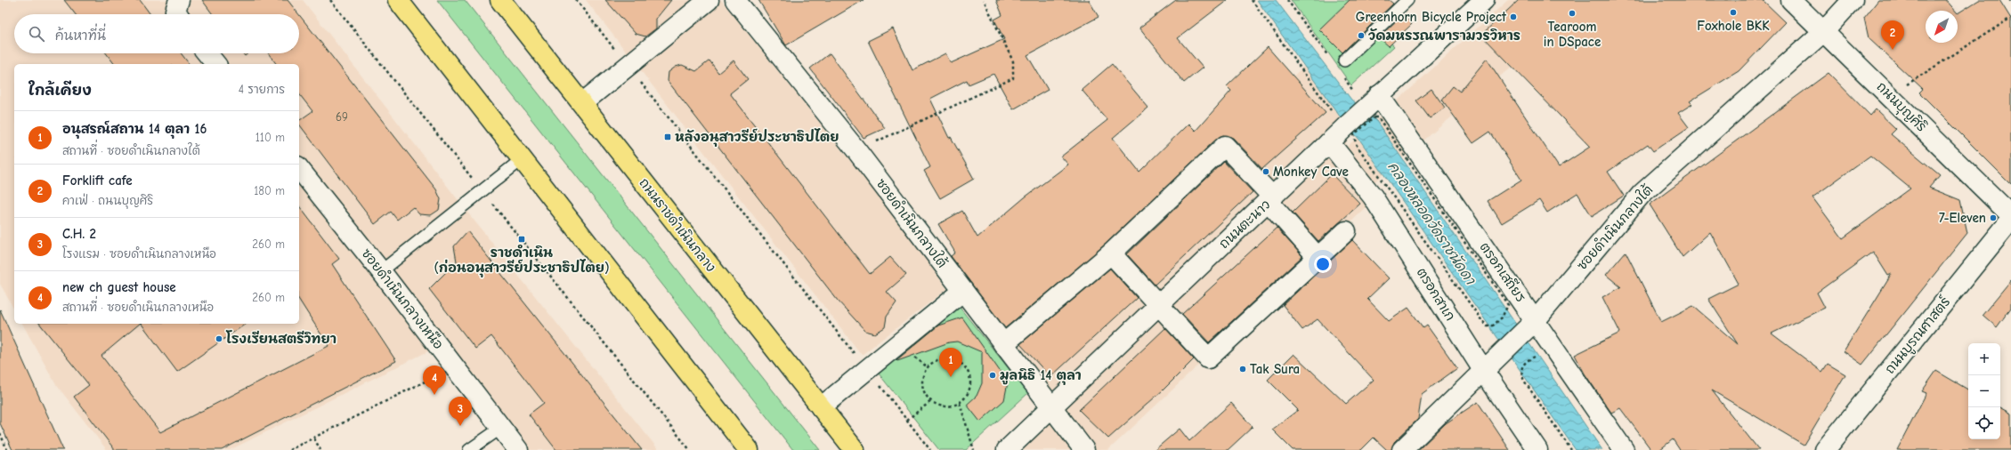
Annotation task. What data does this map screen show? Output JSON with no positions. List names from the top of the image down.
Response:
{
  "streets": {
    "main road": ["ถนนราชดำเนินกลาง"],
    "street": [
      "ถนนบุญศิริ",
      "ซอยดำเนินกลางใต้",
      "ถนนตะนาว",
      "ตรอกเสถียร",
      "ตรอกสาเก",
      "ซอยดำเนินกลางเหนือ",
      "ถนนบูรณศาสตร์"
    ]
  },
  "crossings": [
    ["ถนนบุญศิริ", "ซอยดำเนินกลางใต้"],
    ["ซอยดำเนินกลางใต้", "ถนนตะนาว"],
    ["ซอยดำเนินกลางใต้", "ตรอกเสถียร"],
    ["ซอยดำเนินกลางใต้", "ตรอกสาเก"],
    ["ถนนตะนาว", "ตรอกเสถียร"],
    ["ถนนตะนาว", "ตรอกสาเก"]
  ],
  "water": ["คลองหลอดวัดราชนัดดา"],
  "places": {
    "other": [
      "Foxhole BKK",
      "Tearoom in DSpace",
      "Greenhorn Bicycle Project",
      "วัดมหรรณพารามวรวิหาร",
      "Monkey Cave",
      "7-Eleven",
      "โรงเรียนสตรีวิทยา",
      "Tak Sura",
      "มูลนิธิ 14 ตุลา"
    ],
    "transit": ["หลังอนุสาวรีย์ประชาธิปไตย", "ราชดำเนิน (ก่อนอนุสาวรีย์ประชาธิปไตย)"]
  },
  "house_numbers": ["69"],
  "north": "bottom left",
  "page": {
    "search": "ค้นหาที่นี่",
    "pins": [
      "2",
      "1",
      "4",
      "3"
    ],
    "heading": ["ใกล้เคียง", "4 รายการ"],
    "list": [
      {
        "mark": "1",
        "name": "อนุสรณ์สถาน 14 ตุลา 16",
        "note": "สถานที่ · ซอยดำเนินกลางใต้",
        "value": "110 m"
      },
      {
        "mark": "2",
        "name": "Forklift cafe",
        "note": "คาเฟ่ · ถนนบุญศิริ",
        "value": "180 m"
      },
      {
        "mark": "3",
        "name": "C.H. 2",
        "note": "โรงแรม · ซอยดำเนินกลางเหนือ",
        "value": "260 m"
      },
      {
        "mark": "4",
        "name": "new ch guest house",
        "note": "สถานที่ · ซอยดำเนินกลางเหนือ",
        "value": "260 m"
      }
    ],
    "map_buttons": ["+", "−"]
  }
}
